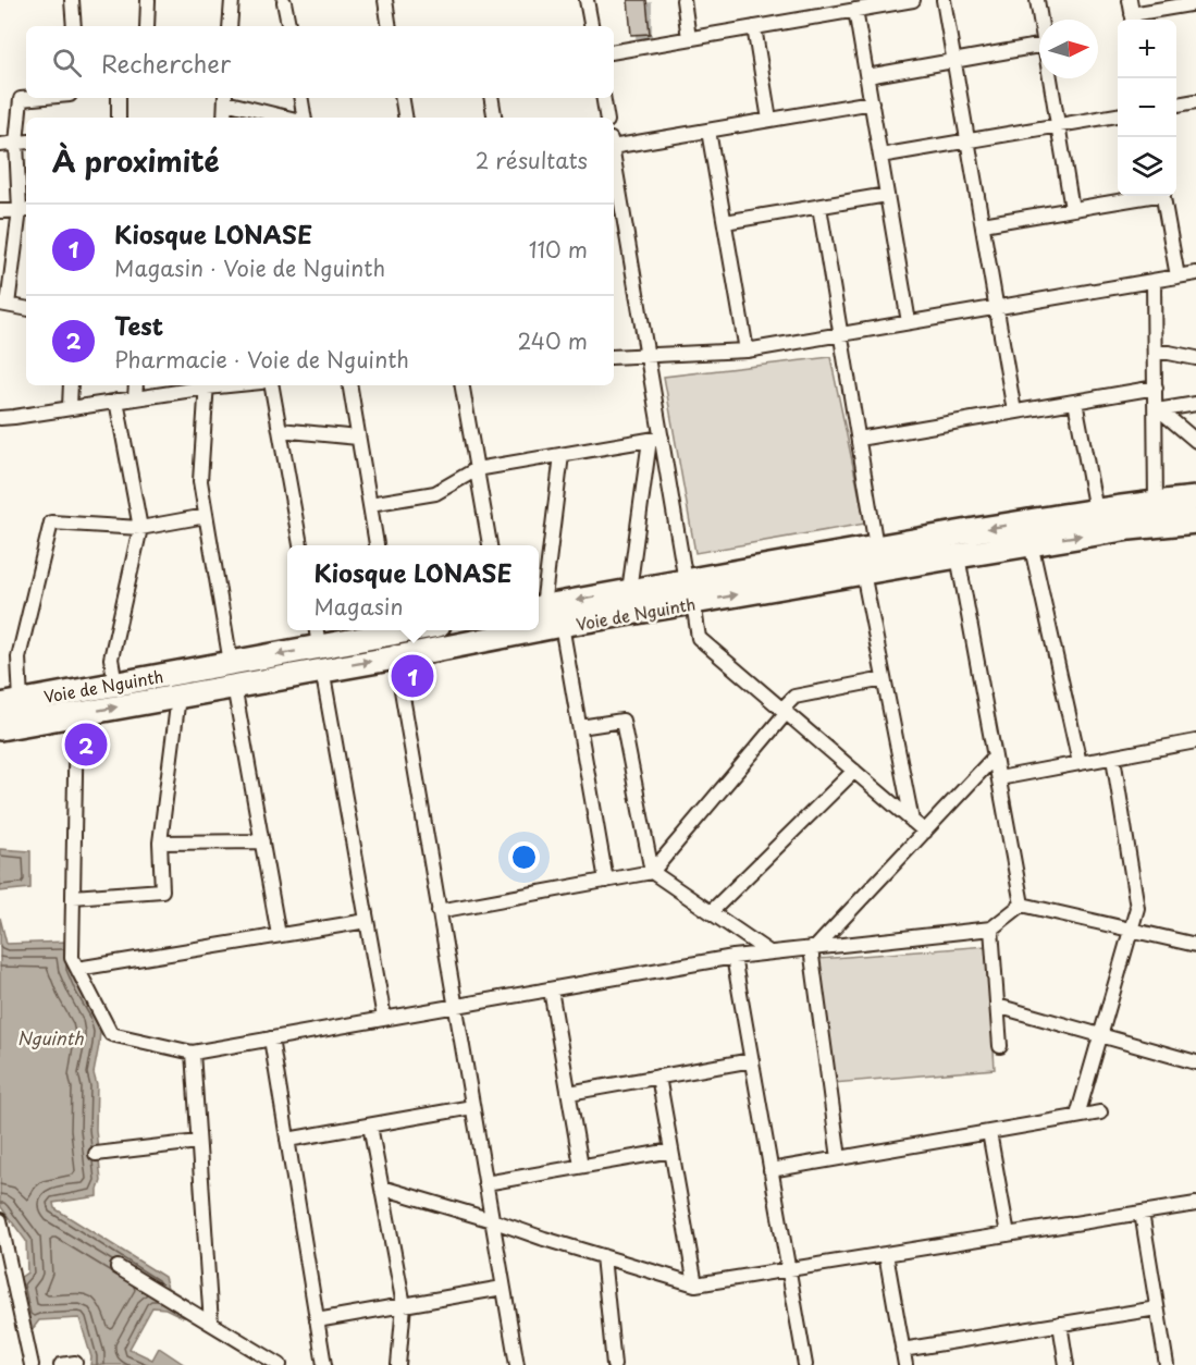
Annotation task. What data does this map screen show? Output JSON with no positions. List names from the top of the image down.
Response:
{
  "streets": {
    "highway": ["Voie de Nguinth"]
  },
  "water": ["Nguinth"],
  "north": "right",
  "page": {
    "map_buttons": ["+", "−"],
    "search": "Rechercher",
    "heading": ["À proximité", "2 résultats"],
    "list": [
      {
        "mark": "1",
        "name": "Kiosque LONASE",
        "note": "Magasin · Voie de Nguinth",
        "value": "110 m"
      },
      {
        "mark": "2",
        "name": "Test",
        "note": "Pharmacie · Voie de Nguinth",
        "value": "240 m"
      }
    ],
    "popup": ["Kiosque LONASE", "Magasin"],
    "pins": ["1", "2"]
  }
}
